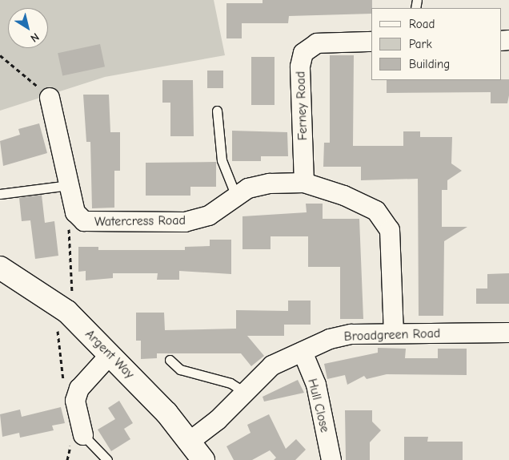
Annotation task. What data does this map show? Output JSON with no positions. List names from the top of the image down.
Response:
{
  "streets": {
    "street": [
      "Ferney Road",
      "Watercress Road",
      "Broadgreen Road",
      "Argent Way",
      "Hull Close"
    ]
  },
  "crossings": [
    ["Ferney Road", "Watercress Road"],
    ["Watercress Road", "Broadgreen Road"],
    ["Broadgreen Road", "Argent Way"],
    ["Broadgreen Road", "Hull Close"]
  ],
  "legend": ["Road", "Park", "Building"],
  "north": "bottom right"
}
